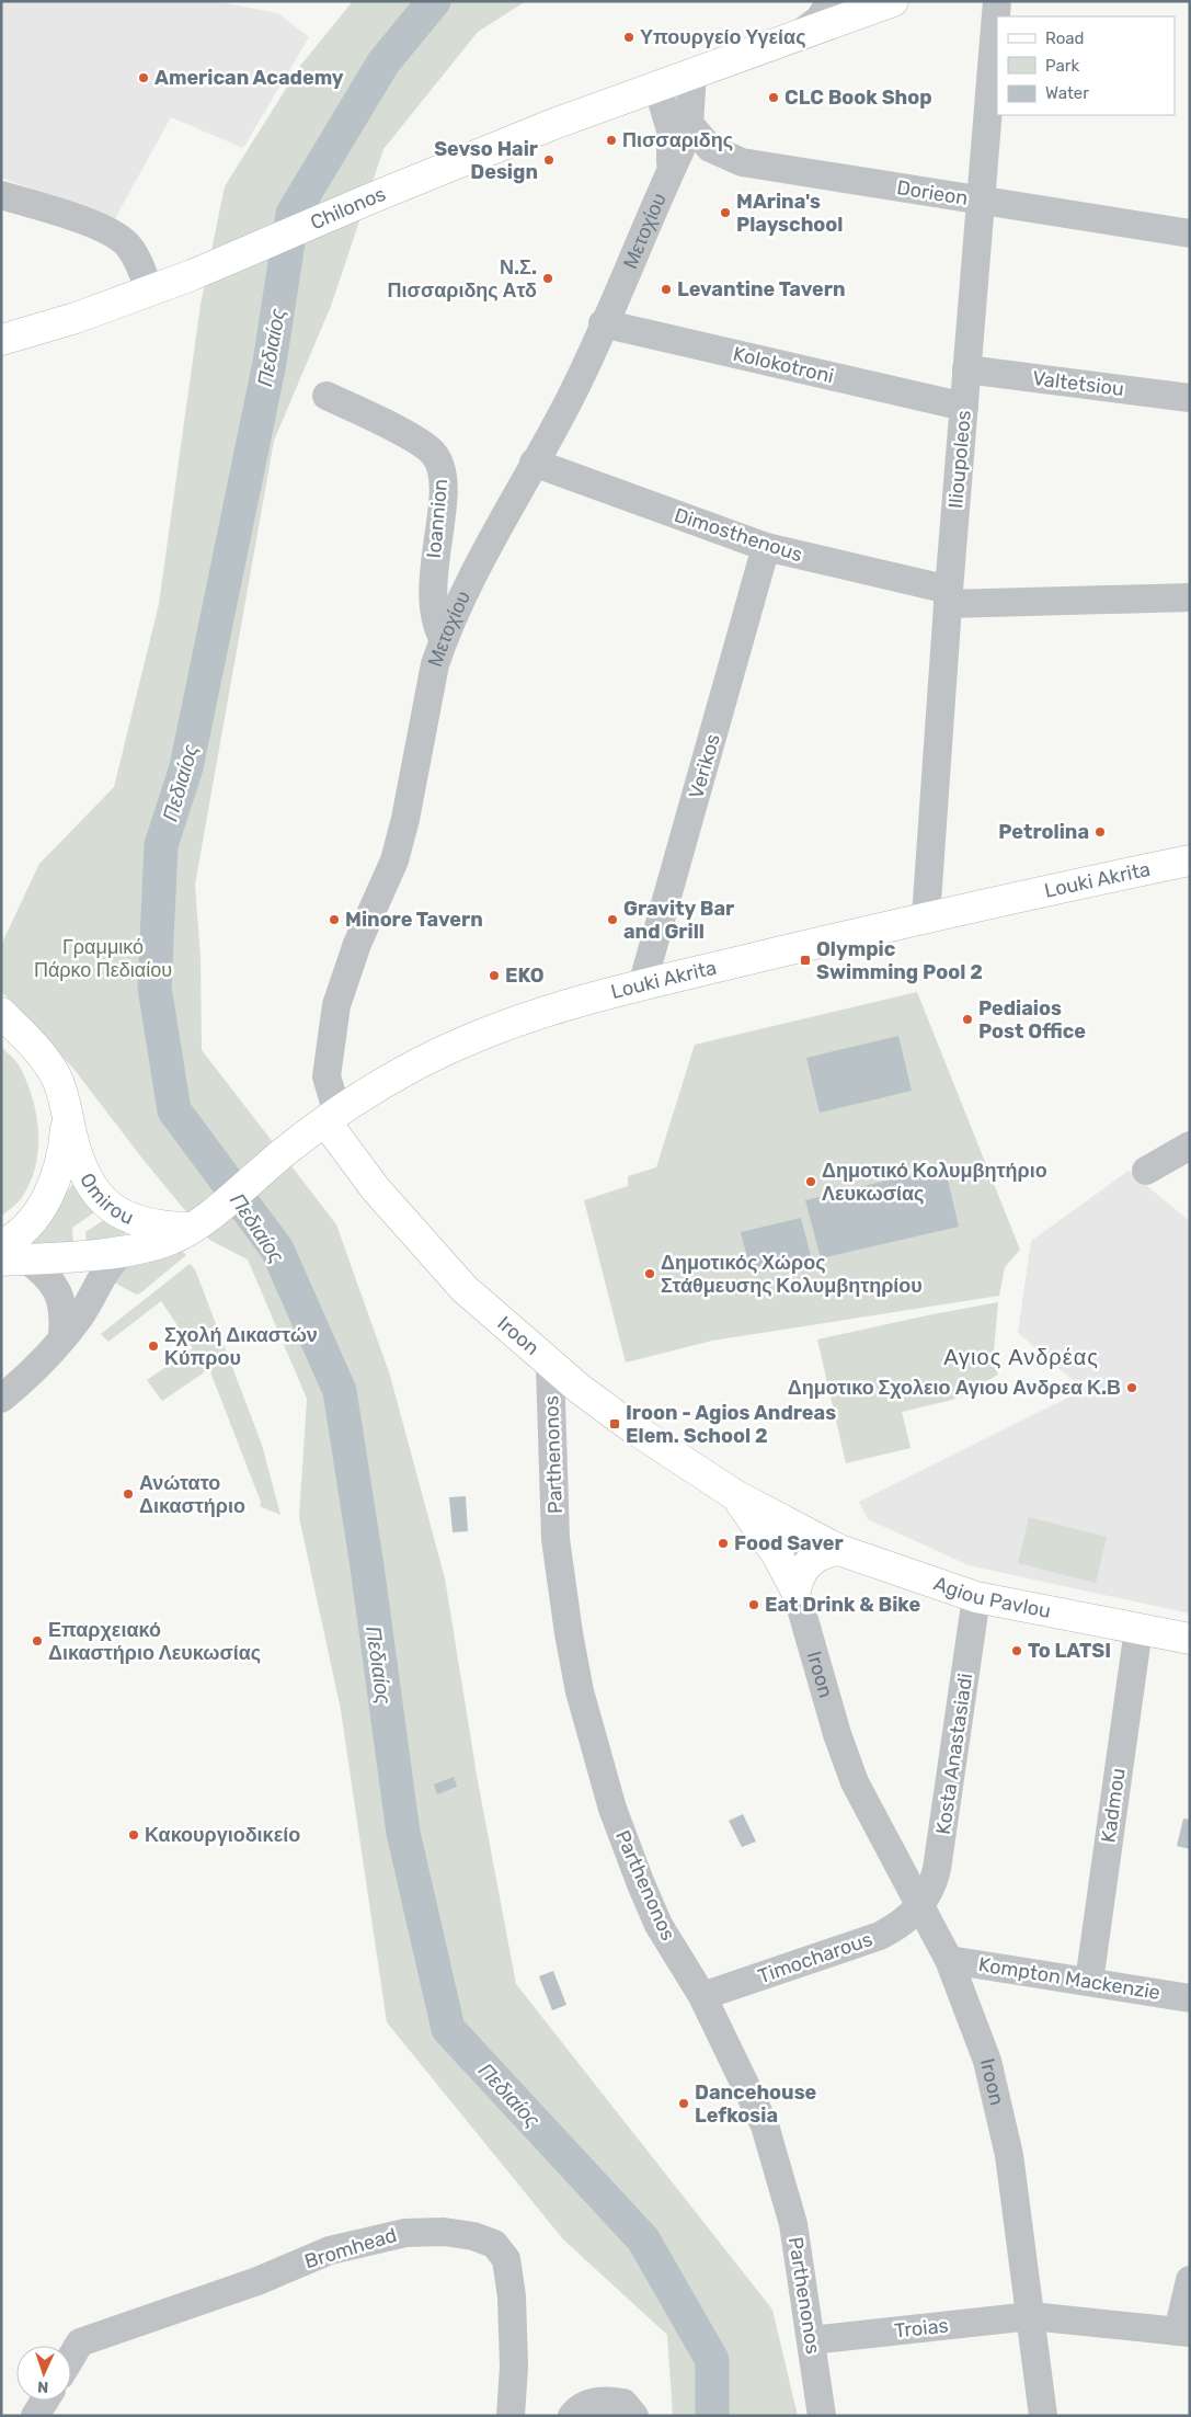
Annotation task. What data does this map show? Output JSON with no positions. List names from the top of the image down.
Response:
{
  "streets": {
    "main road": [
      "Chilonos",
      "Louki Akrita",
      "Omirou",
      "Iroon",
      "Agiou Pavlou"
    ],
    "street": [
      "Dorieon",
      "Μετοχίου",
      "Kolokotroni",
      "Valtetsiou",
      "Ilioupoleos",
      "Ioannion",
      "Dimosthenous",
      "Verikos",
      "Parthenonos",
      "Kosta Anastasiadi",
      "Kadmou",
      "Timocharous",
      "Kompton Mackenzie",
      "Bromhead",
      "Troias"
    ]
  },
  "crossings": [
    ["Dorieon", "Μετοχίου"],
    ["Dorieon", "Ilioupoleos"],
    ["Chilonos", "Μετοχίου"],
    ["Μετοχίου", "Kolokotroni"],
    ["Μετοχίου", "Ioannion"],
    ["Μετοχίου", "Dimosthenous"],
    ["Μετοχίου", "Louki Akrita"],
    ["Μετοχίου", "Iroon"],
    ["Kolokotroni", "Ilioupoleos"],
    ["Valtetsiou", "Ilioupoleos"],
    ["Ilioupoleos", "Dimosthenous"],
    ["Ilioupoleos", "Louki Akrita"],
    ["Dimosthenous", "Verikos"],
    ["Verikos", "Louki Akrita"],
    ["Louki Akrita", "Omirou"],
    ["Louki Akrita", "Iroon"],
    ["Iroon", "Parthenonos"],
    ["Iroon", "Agiou Pavlou"],
    ["Iroon", "Kosta Anastasiadi"],
    ["Iroon", "Timocharous"],
    ["Iroon", "Kompton Mackenzie"],
    ["Iroon", "Troias"],
    ["Parthenonos", "Timocharous"],
    ["Parthenonos", "Troias"],
    ["Agiou Pavlou", "Kosta Anastasiadi"],
    ["Agiou Pavlou", "Kadmou"],
    ["Kosta Anastasiadi", "Timocharous"],
    ["Kadmou", "Kompton Mackenzie"]
  ],
  "districts": ["Αγιος Ανδρέας"],
  "water": ["Πεδιαίος"],
  "parks": ["Γραμμικό Πάρκο Πεδιαίου"],
  "places": {
    "other": [
      "Υπουργείο Υγείας",
      "American Academy",
      "CLC Book Shop",
      "Πισσαριδης",
      "Sevso Hair Design",
      "MArina's Playschool",
      "Ν.Σ. Πισσαριδης Ατδ",
      "Levantine Tavern",
      "Petrolina",
      "Minore Tavern",
      "Gravity Bar and Grill",
      "EKO",
      "Pediaios Post Office",
      "Δημοτικό Κολυμβητήριο Λευκωσίας",
      "Δημοτικός Χώρος Στάθμευσης Κολυμβητηρίου",
      "Σχολή Δικαστών Κύπρου",
      "Δημοτικο Σχολειο Αγιου Ανδρεα Κ.Β",
      "Ανώτατο Δικαστήριο",
      "Food Saver",
      "Eat Drink & Bike",
      "Επαρχειακό Δικαστήριο Λευκωσίας",
      "To LATSI",
      "Κακουργιοδικείο",
      "Dancehouse Lefkosia"
    ],
    "transit": ["Olympic Swimming Pool 2", "Iroon - Agios Andreas Elem. School 2"]
  },
  "legend": ["Road", "Park", "Water"],
  "north": "bottom"
}
